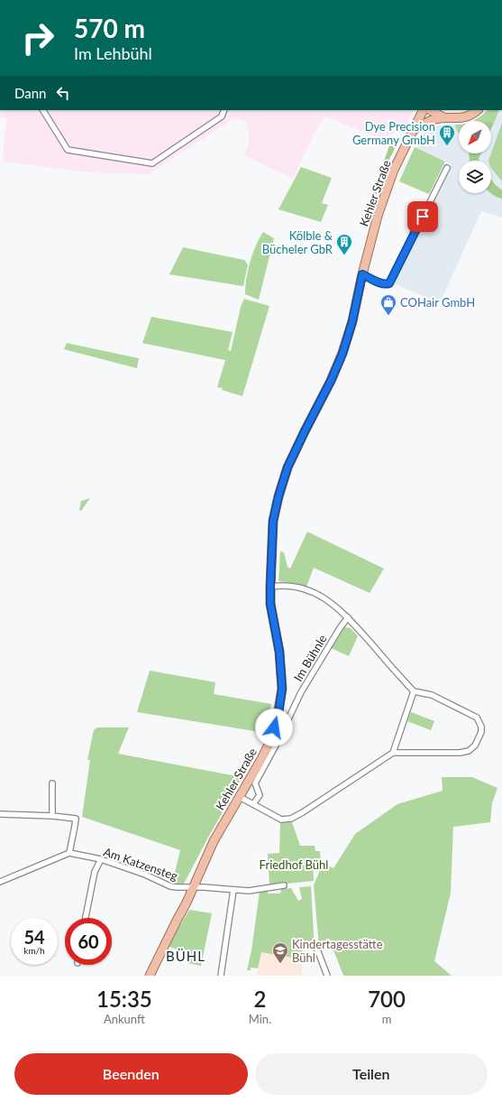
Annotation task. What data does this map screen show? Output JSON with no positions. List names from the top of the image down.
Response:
{
  "streets": {
    "main road": ["Kehler Straße"],
    "street": ["Im Bühnle", "Am Katzensteg"]
  },
  "crossings": [
    ["Kehler Straße", "Im Bühnle"],
    ["Kehler Straße", "Am Katzensteg"]
  ],
  "districts": ["BÜHL"],
  "parks": ["Friedhof Bühl"],
  "places": {
    "building": ["Dye Precision Germany GmbH", "Kölble & Bücheler GbR"],
    "shop": ["COHair GmbH"],
    "school or university": ["Kindertagesstätte Bühl"]
  },
  "north": "bottom left",
  "page": {
    "turn": ["570 m", "Im Lehbühl"],
    "then": "Dann",
    "speed": "54 km/h",
    "limit": "60",
    "eta": [
      "15:35",
      "Ankunft",
      "2",
      "Min.",
      "700",
      "m"
    ],
    "buttons": ["Beenden", "Teilen"]
  }
}
